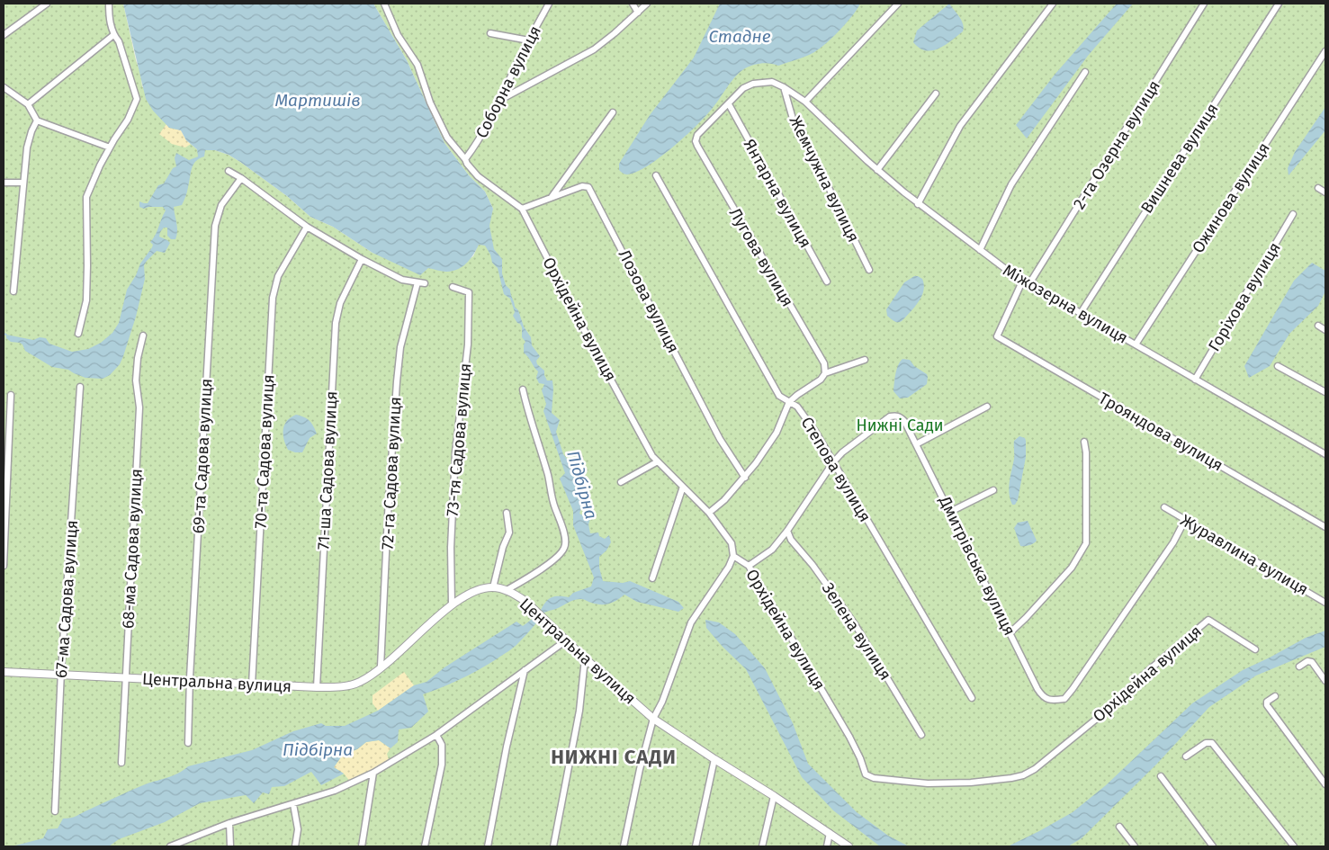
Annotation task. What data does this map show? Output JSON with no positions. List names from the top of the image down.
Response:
{
  "streets": {
    "street": [
      "Соборна вулиця",
      "2-га Озерна вулиця",
      "Вишнева вулиця",
      "Жемчужна вулиця",
      "Янтарна вулиця",
      "Ожинова вулиця",
      "Лугова вулиця",
      "Горіхова вулиця",
      "Лозова вулиця",
      "Міжозерна вулиця",
      "Орхідейна вулиця",
      "Трояндова вулиця",
      "73-тя Садова вулиця",
      "70-та Садова вулиця",
      "69-та Садова вулиця",
      "Степова вулиця",
      "71-ша Садова вулиця",
      "72-га Садова вулиця",
      "68-ма Садова вулиця",
      "Журавлина вулиця",
      "Дмитрівська вулиця",
      "67-ма Садова вулиця",
      "Зелена вулиця",
      "Центральна вулиця"
    ]
  },
  "crossings": [
    ["Соборна вулиця", "Орхідейна вулиця"],
    ["2-га Озерна вулиця", "Міжозерна вулиця"],
    ["Вишнева вулиця", "Міжозерна вулиця"],
    ["Жемчужна вулиця", "Міжозерна вулиця"],
    ["Янтарна вулиця", "Лугова вулиця"],
    ["Янтарна вулиця", "Міжозерна вулиця"],
    ["Ожинова вулиця", "Міжозерна вулиця"],
    ["Лугова вулиця", "Міжозерна вулиця"],
    ["Горіхова вулиця", "Міжозерна вулиця"],
    ["Лозова вулиця", "Орхідейна вулиця"],
    ["Міжозерна вулиця", "Трояндова вулиця"],
    ["Орхідейна вулиця", "Дмитрівська вулиця"],
    ["73-тя Садова вулиця", "Центральна вулиця"],
    ["70-та Садова вулиця", "Центральна вулиця"],
    ["69-та Садова вулиця", "Центральна вулиця"],
    ["Степова вулиця", "Дмитрівська вулиця"],
    ["71-ша Садова вулиця", "72-га Садова вулиця"],
    ["71-ша Садова вулиця", "Центральна вулиця"],
    ["72-га Садова вулиця", "Центральна вулиця"],
    ["68-ма Садова вулиця", "Центральна вулиця"],
    ["Журавлина вулиця", "Дмитрівська вулиця"],
    ["Дмитрівська вулиця", "Зелена вулиця"],
    ["67-ма Садова вулиця", "Центральна вулиця"]
  ],
  "districts": ["НИЖНІ САДИ"],
  "water": ["Стадне", "Мартишів", "Підбірна"],
  "parks": ["Нижні Сади"]
}
